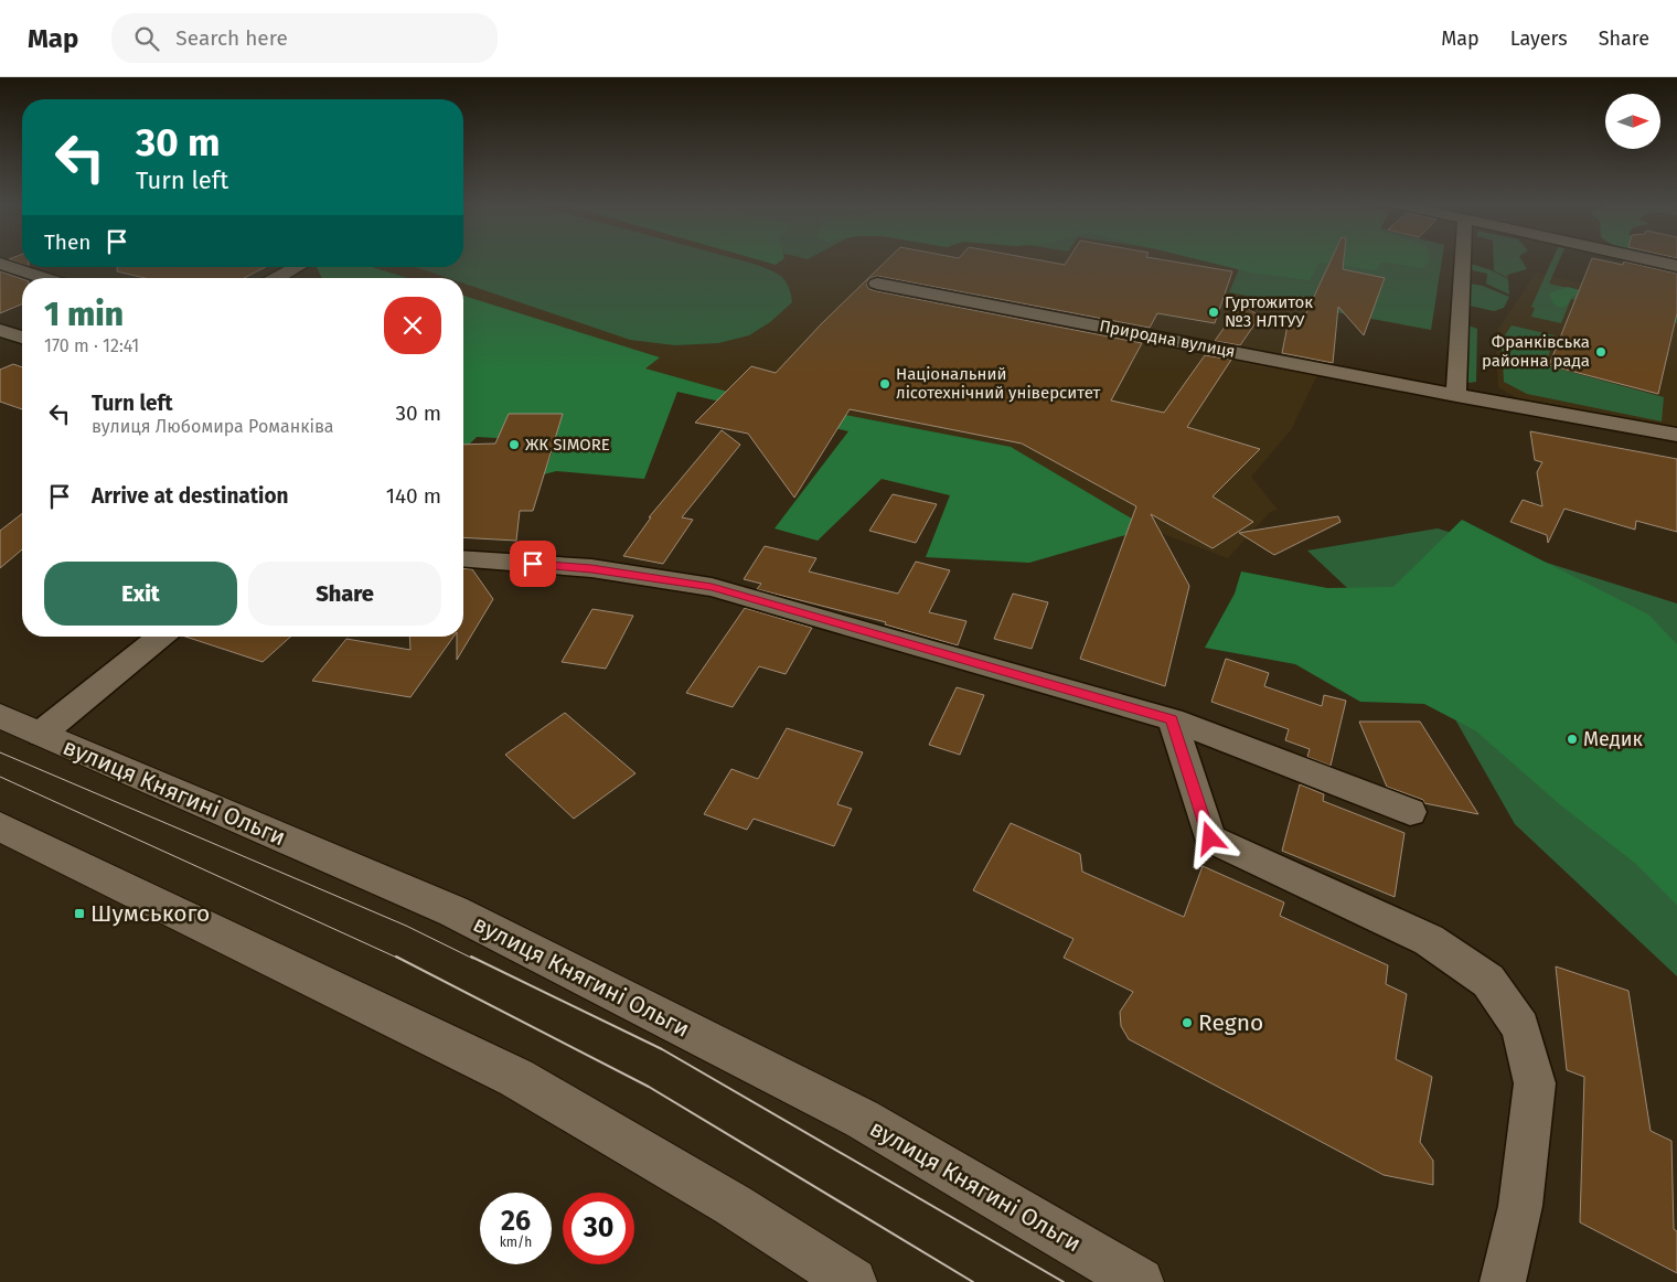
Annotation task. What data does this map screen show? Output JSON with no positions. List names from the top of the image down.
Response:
{
  "streets": {
    "main road": ["вулиця Княгині Ольги"],
    "street": ["Природна вулиця"]
  },
  "places": {
    "other": [
      "Гуртожиток №3 НЛТУУ",
      "Франківська районна рада",
      "Національний лісотехнічний університет",
      "ЖК SIMORE",
      "Медик",
      "Regno"
    ],
    "transit": ["Шумського"]
  },
  "north": "right",
  "page": {
    "header": "Map",
    "search": "Search here",
    "nav": ["Map", "Layers", "Share"],
    "turn": ["30 m", "Turn left"],
    "then": "Then",
    "heading": ["1 min", "170 m · 12:41"],
    "list": [
      {
        "name": "Turn left",
        "note": "вулиця Любомира Романківа",
        "value": "30 m"
      },
      {
        "name": "Arrive at destination",
        "value": "140 m"
      }
    ],
    "buttons": ["Exit", "Share"],
    "speed": "26 km/h",
    "limit": "30"
  }
}
